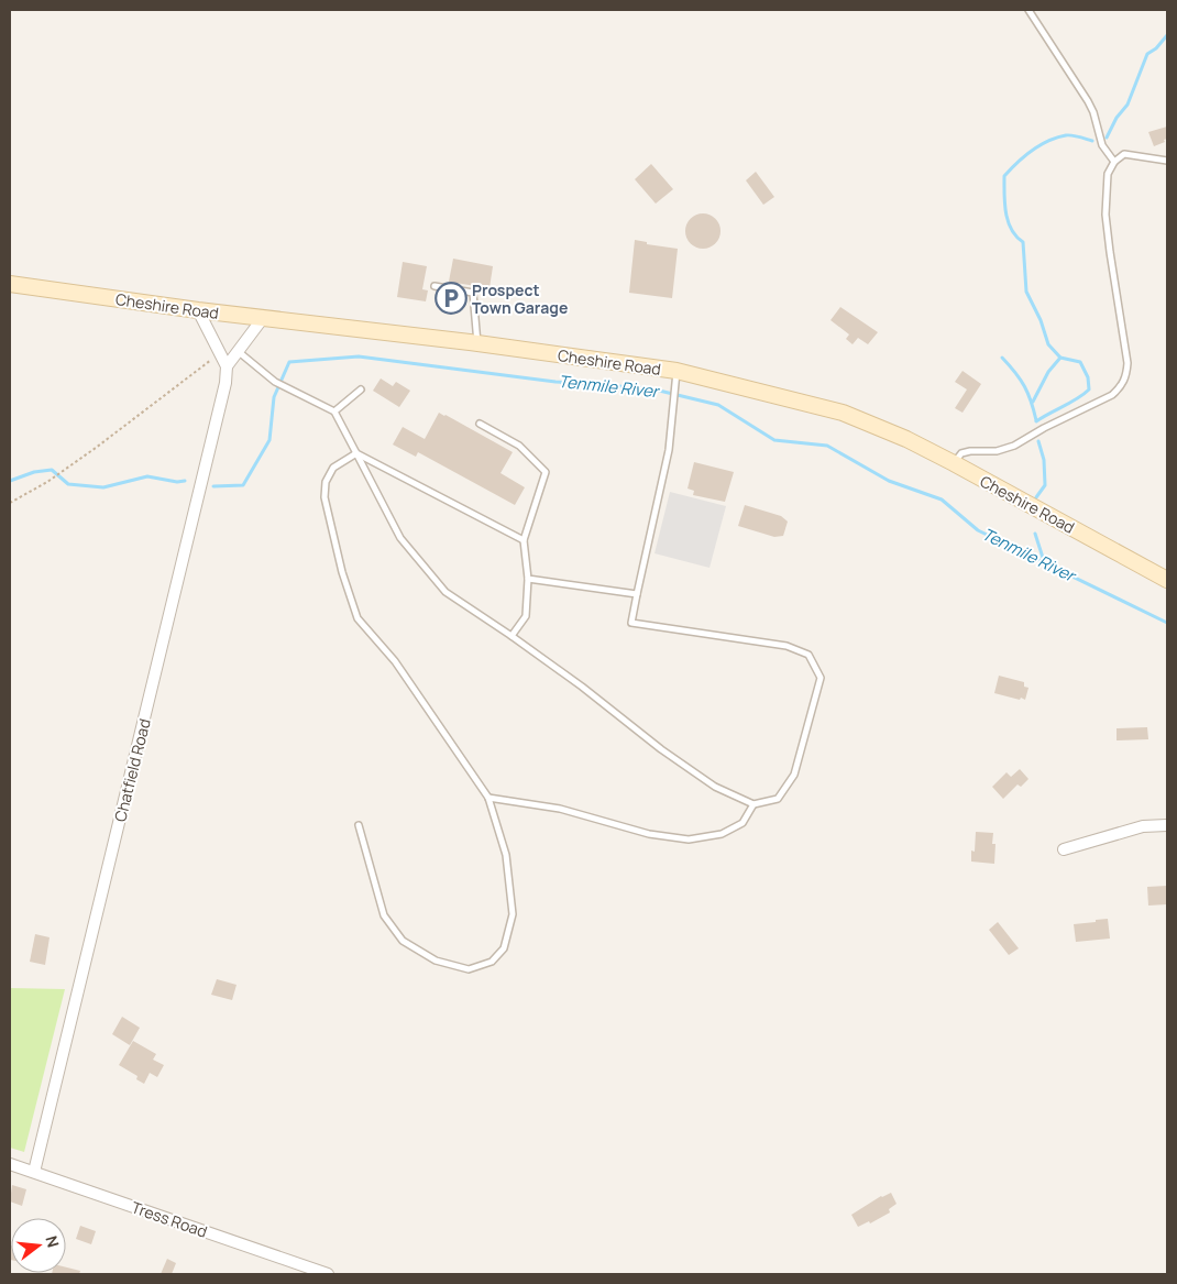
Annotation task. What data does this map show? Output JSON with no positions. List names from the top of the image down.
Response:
{
  "streets": {
    "main road": ["Cheshire Road"],
    "street": ["Chatfield Road", "Tress Road"]
  },
  "crossings": [
    ["Cheshire Road", "Chatfield Road"],
    ["Chatfield Road", "Tress Road"]
  ],
  "water": ["Tenmile River"],
  "places": {
    "parking": ["Prospect Town Garage"]
  },
  "north": "right"
}
